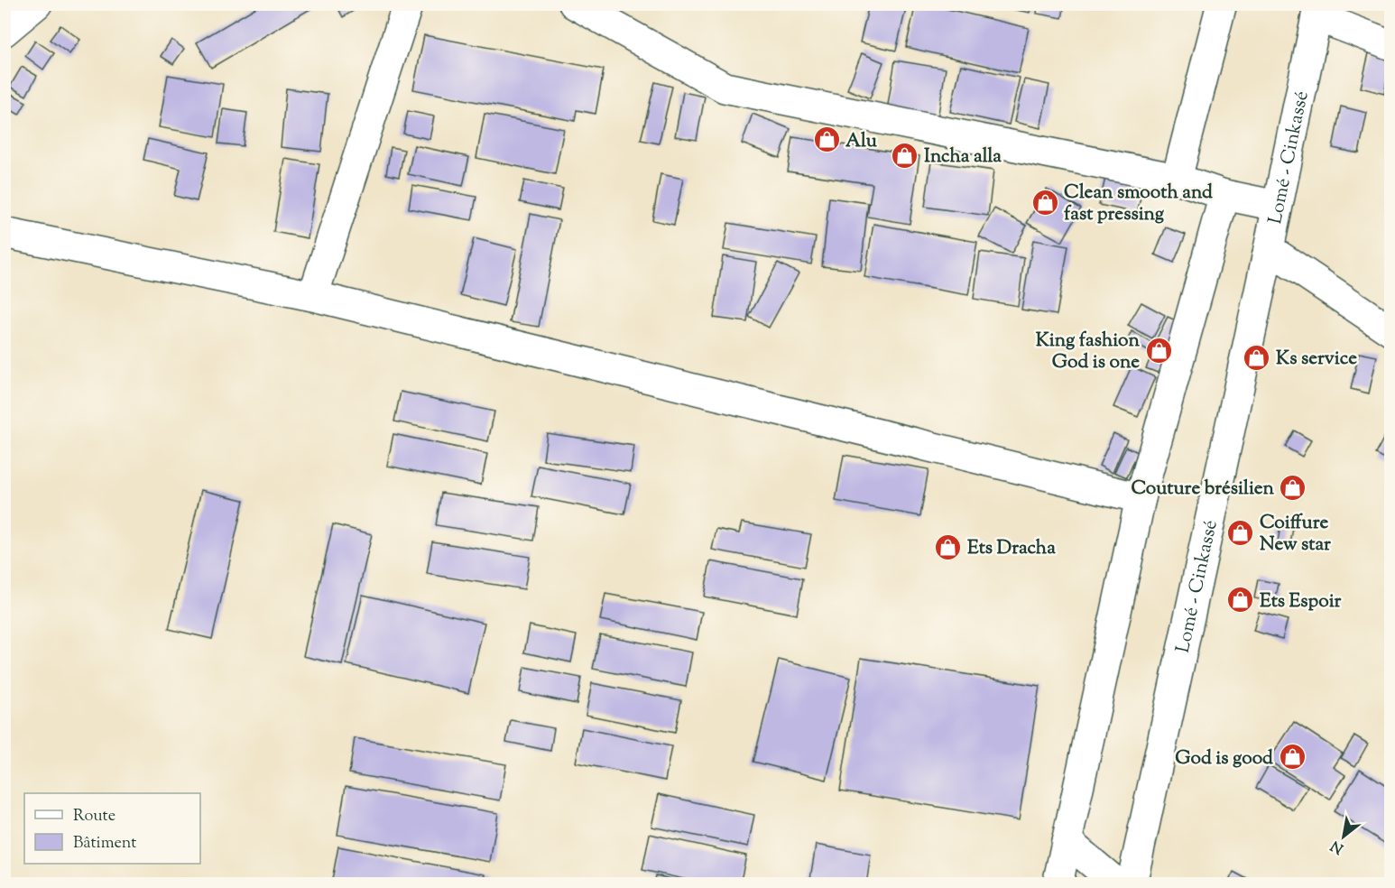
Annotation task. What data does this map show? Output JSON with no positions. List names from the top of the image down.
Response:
{
  "streets": {
    "main road": ["Lomé - Cinkassé"]
  },
  "places": {
    "shop": [
      "Alu",
      "Incha alla",
      "Clean smooth and fast pressing",
      "King fashion God is one",
      "Ks service",
      "Couture brésilien",
      "Coiffure New star",
      "Ets Dracha",
      "Ets Espoir",
      "God is good"
    ]
  },
  "legend": ["Route", "Bâtiment"],
  "north": "bottom left"
}
